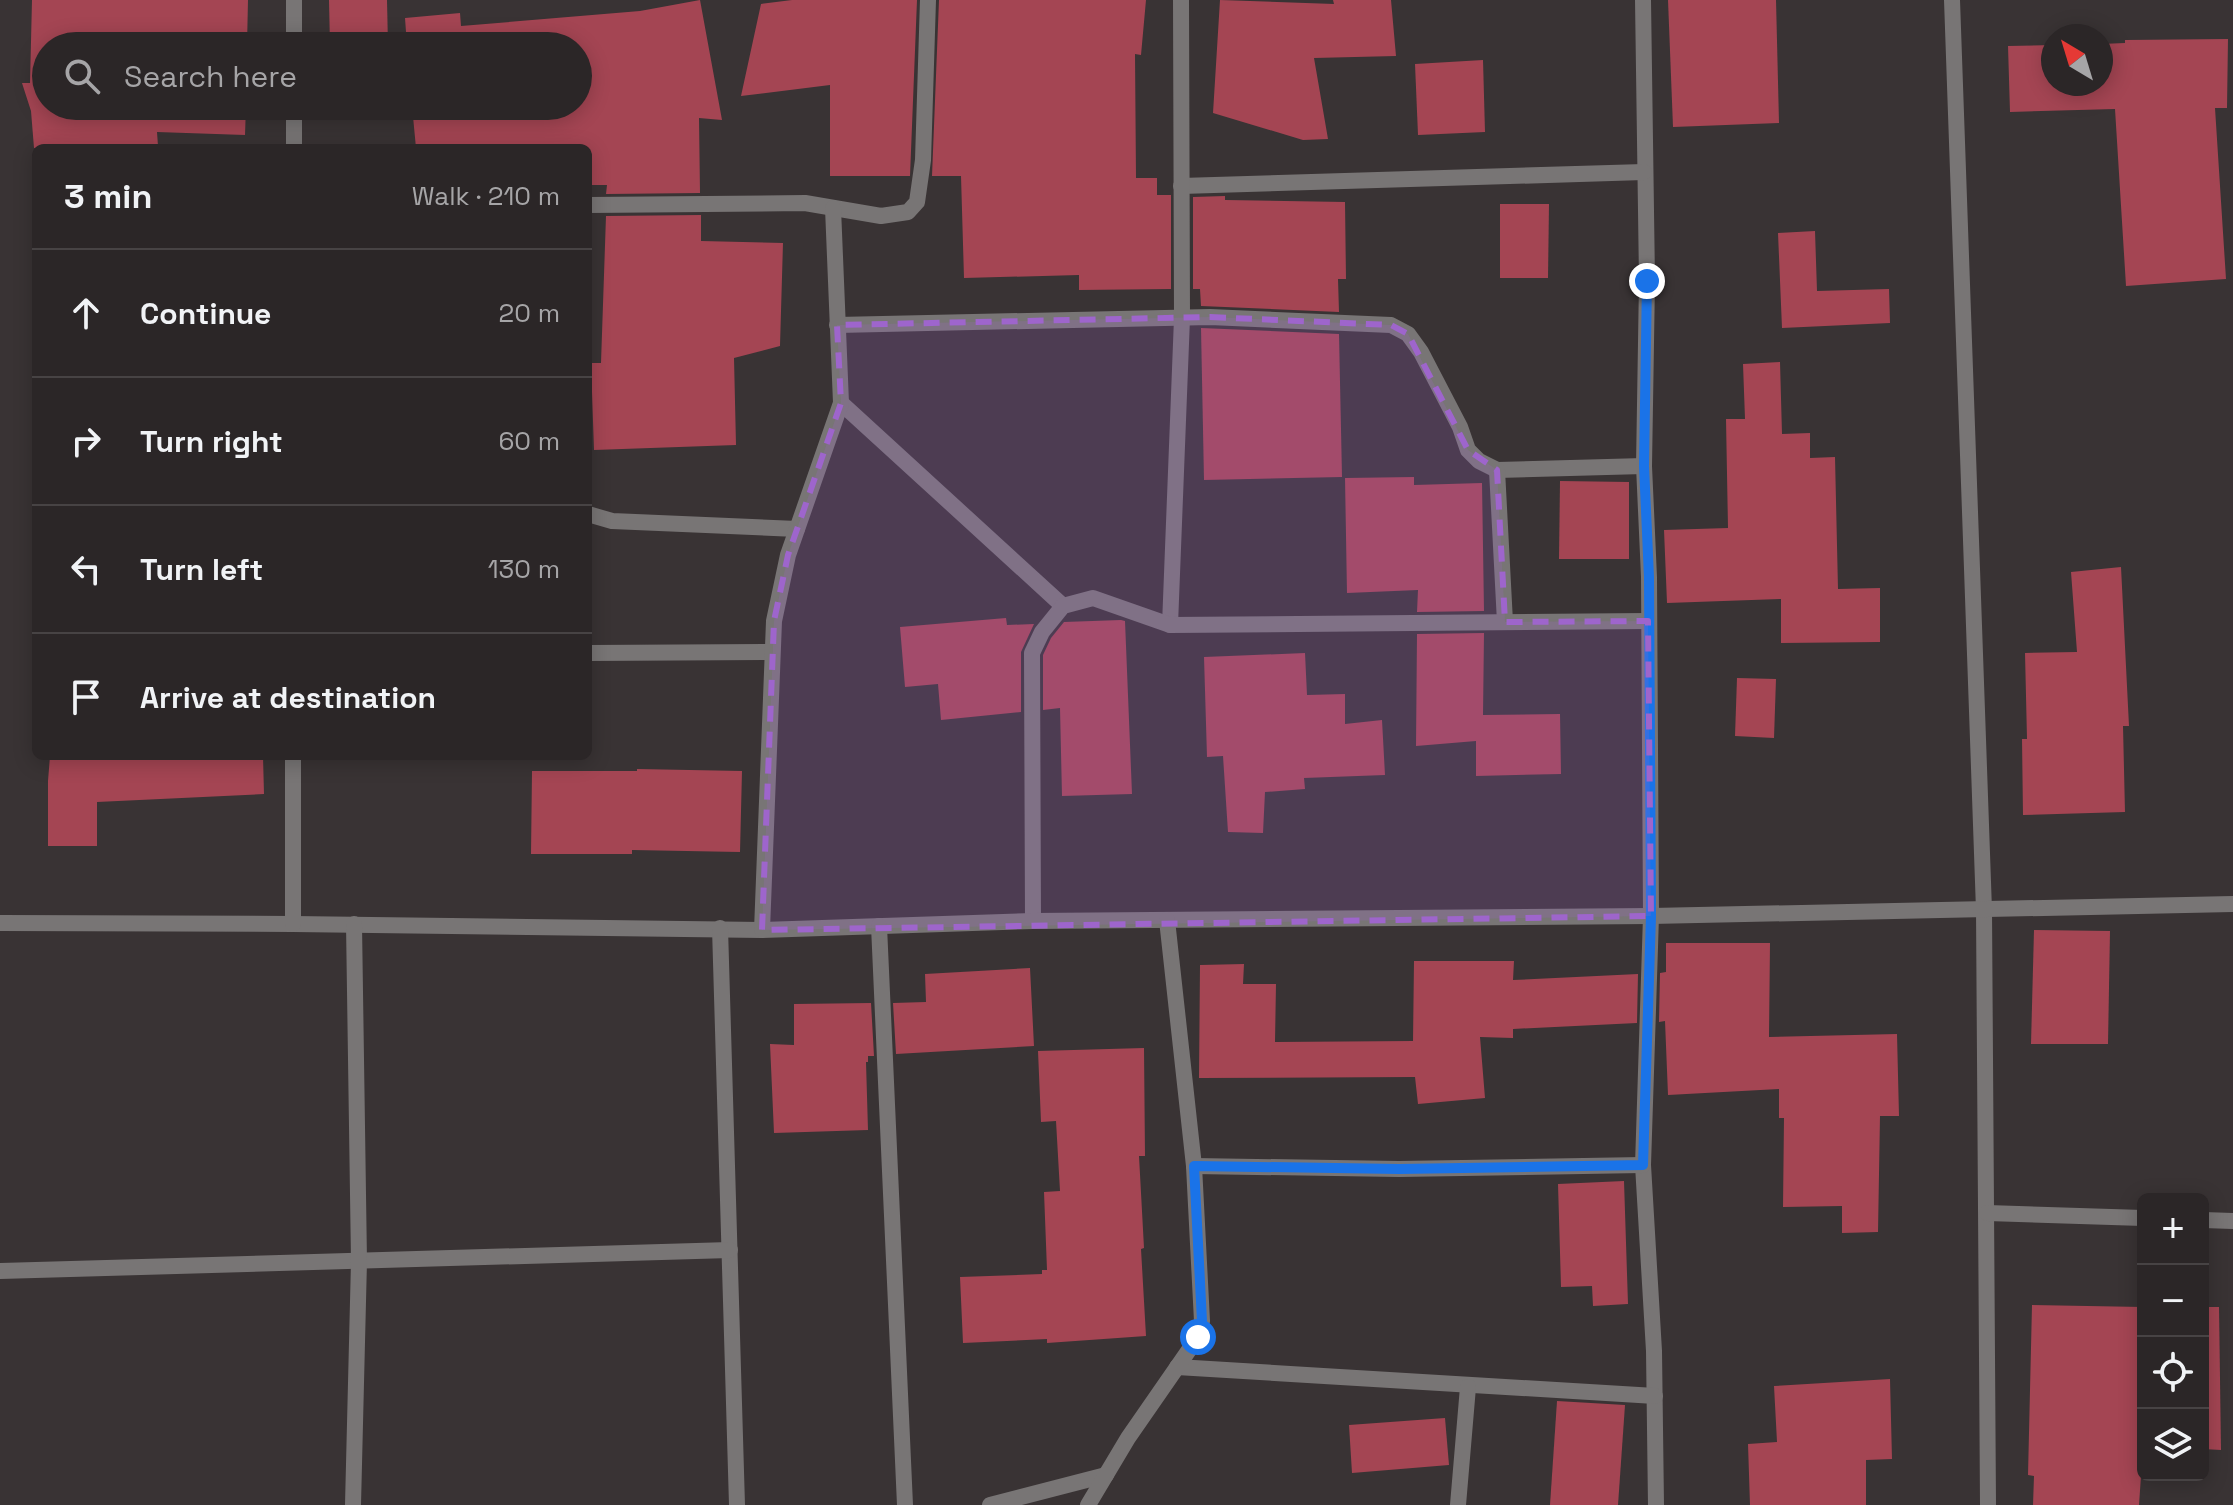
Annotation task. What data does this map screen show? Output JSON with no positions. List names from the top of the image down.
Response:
{
  "north": "top left",
  "page": {
    "search": "Search here",
    "heading": ["3 min", "Walk · 210 m"],
    "list": [
      ["Continue", "20 m"],
      ["Turn right", "60 m"],
      ["Turn left", "130 m"],
      "Arrive at destination"
    ],
    "map_buttons": ["+", "−"]
  }
}
